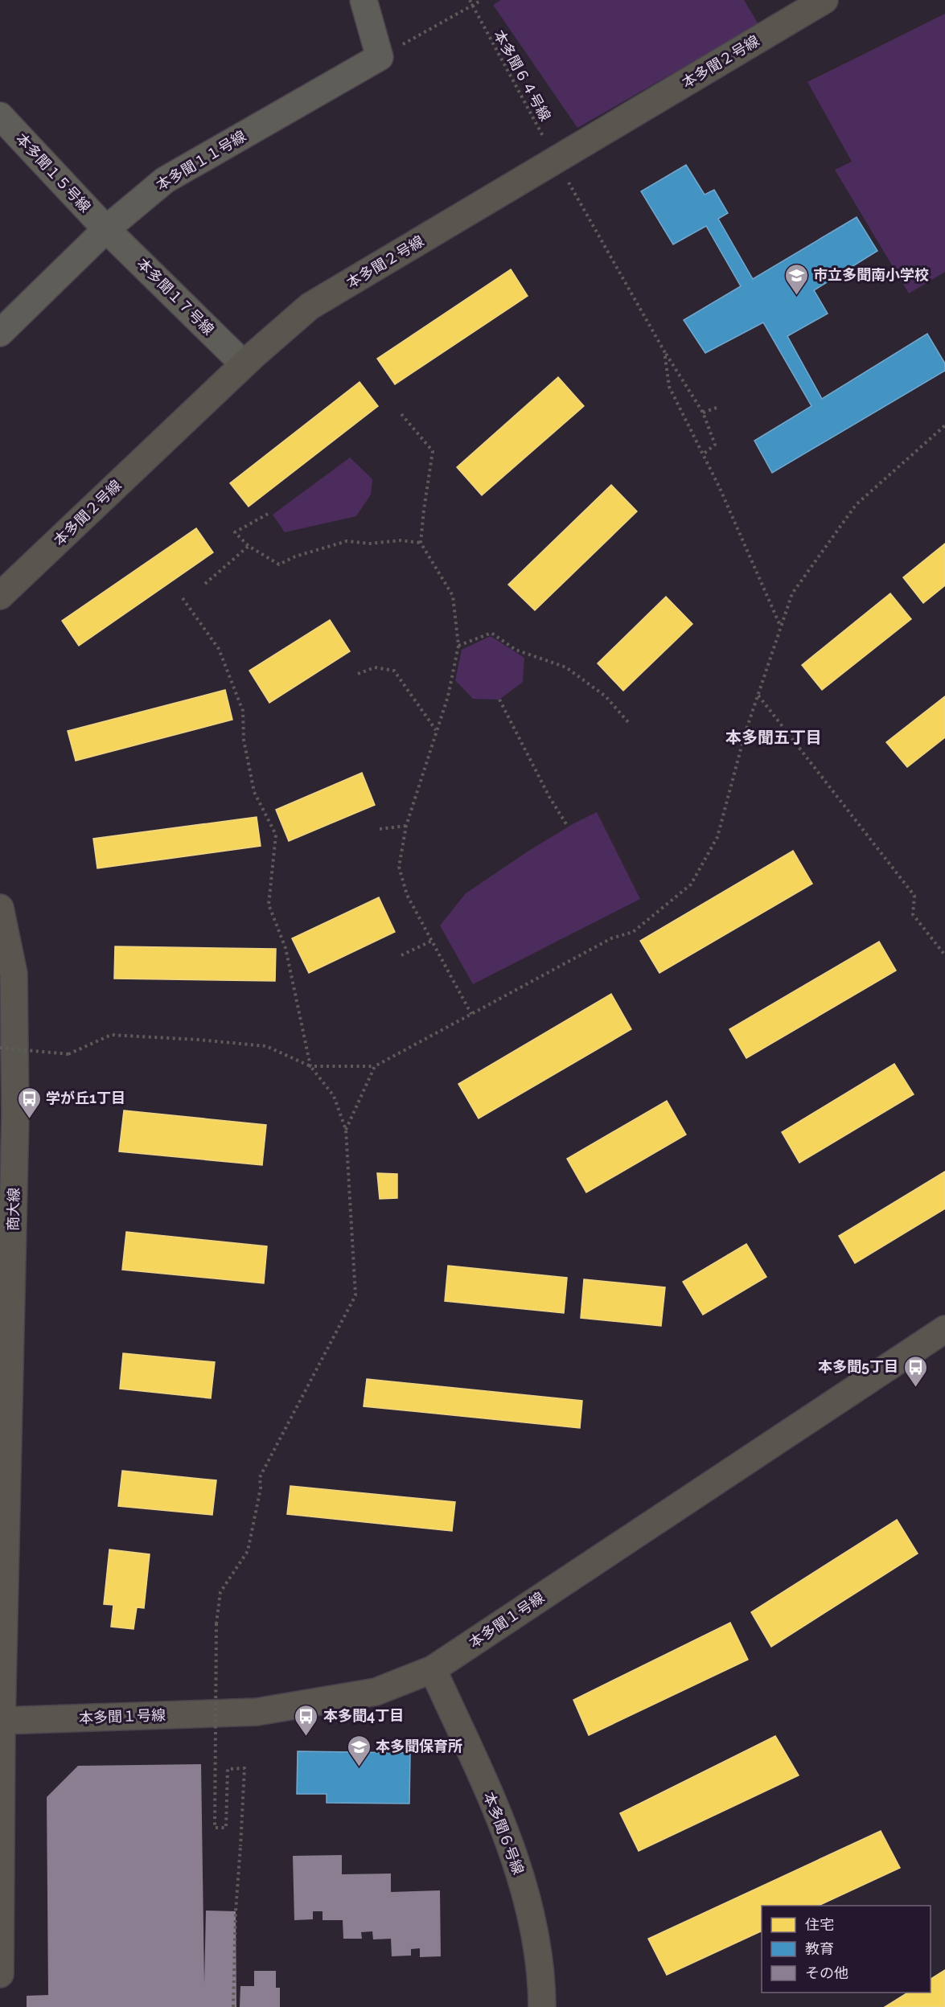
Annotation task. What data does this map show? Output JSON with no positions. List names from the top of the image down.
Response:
{
  "streets": {
    "street": [
      "本多聞２号線",
      "本多聞１１号線",
      "本多聞１５号線",
      "本多聞１７号線",
      "商大線",
      "本多聞１号線",
      "本多聞６号線"
    ],
    "path": ["本多聞６４号線"]
  },
  "crossings": [
    ["本多聞２号線", "本多聞６４号線"],
    ["本多聞２号線", "本多聞１７号線"],
    ["本多聞１１号線", "本多聞１５号線"],
    ["本多聞１１号線", "本多聞１７号線"],
    ["本多聞１５号線", "本多聞１７号線"],
    ["商大線", "本多聞１号線"],
    ["本多聞１号線", "本多聞６号線"]
  ],
  "districts": ["本多聞五丁目"],
  "places": {
    "school or university": ["市立多聞南小学校", "本多聞保育所"],
    "bus stop": ["学が丘1丁目", "本多聞5丁目", "本多聞4丁目"]
  },
  "legend": ["住宅", "教育", "その他"]
}
